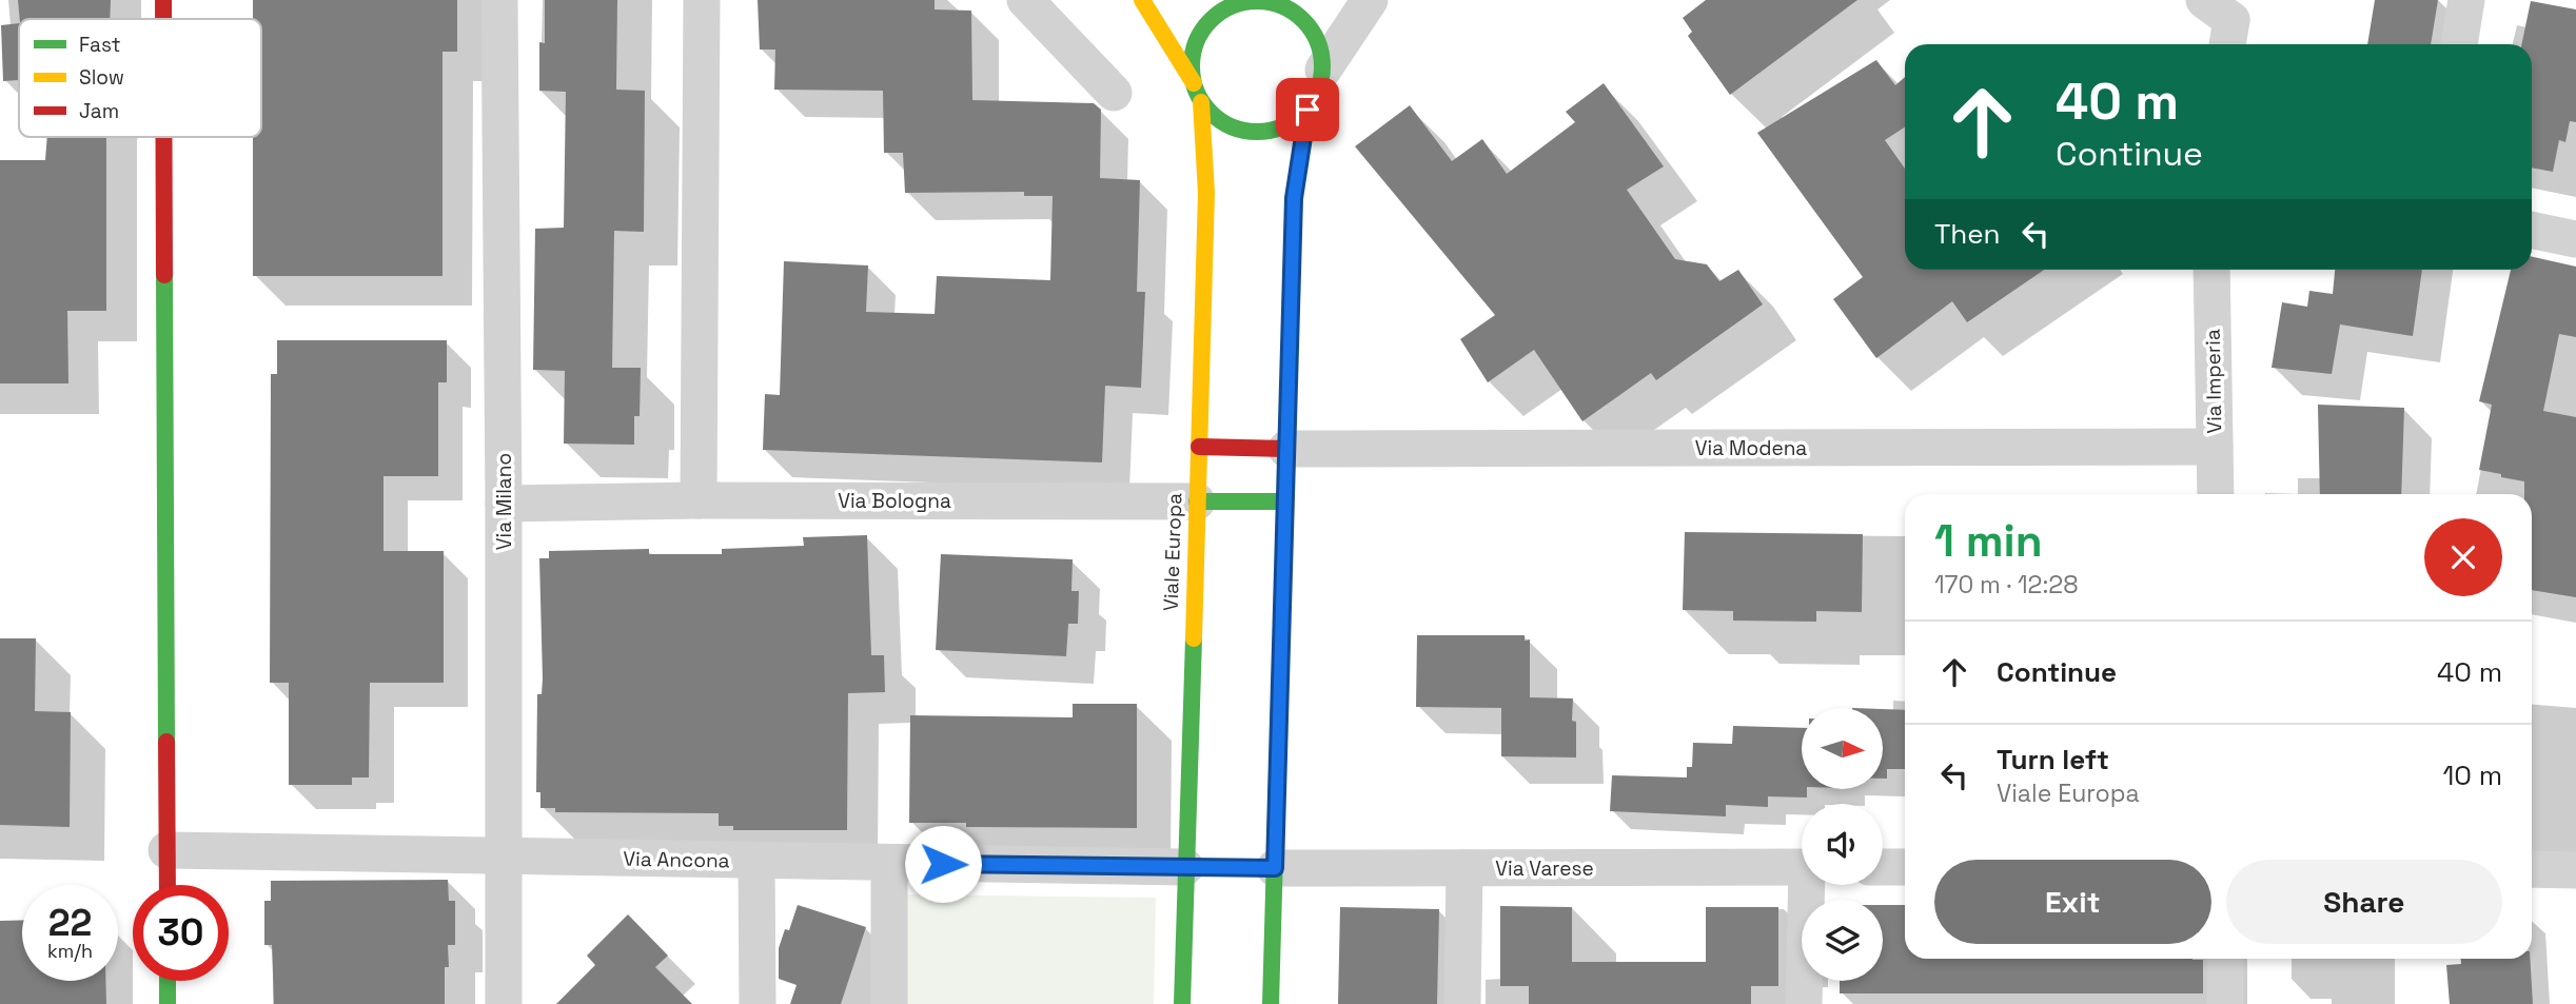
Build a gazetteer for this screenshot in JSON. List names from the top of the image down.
{
  "streets": {
    "street": [
      "Via Imperia",
      "Via Modena",
      "Via Bologna",
      "Via Milano",
      "Viale Europa",
      "Via Ancona",
      "Via Varese"
    ]
  },
  "crossings": [
    ["Via Imperia", "Via Modena"],
    ["Via Bologna", "Via Milano"],
    ["Via Bologna", "Viale Europa"],
    ["Via Milano", "Via Ancona"],
    ["Viale Europa", "Via Ancona"]
  ],
  "legend": ["Fast", "Slow", "Jam"],
  "north": "right",
  "page": {
    "turn": ["40 m", "Continue"],
    "then": "Then",
    "heading": ["1 min", "170 m · 12:28"],
    "list": [
      {
        "name": "Continue",
        "value": "40 m"
      },
      {
        "name": "Turn left",
        "note": "Viale Europa",
        "value": "10 m"
      }
    ],
    "buttons": ["Exit", "Share"],
    "speed": "22 km/h",
    "limit": "30"
  }
}
